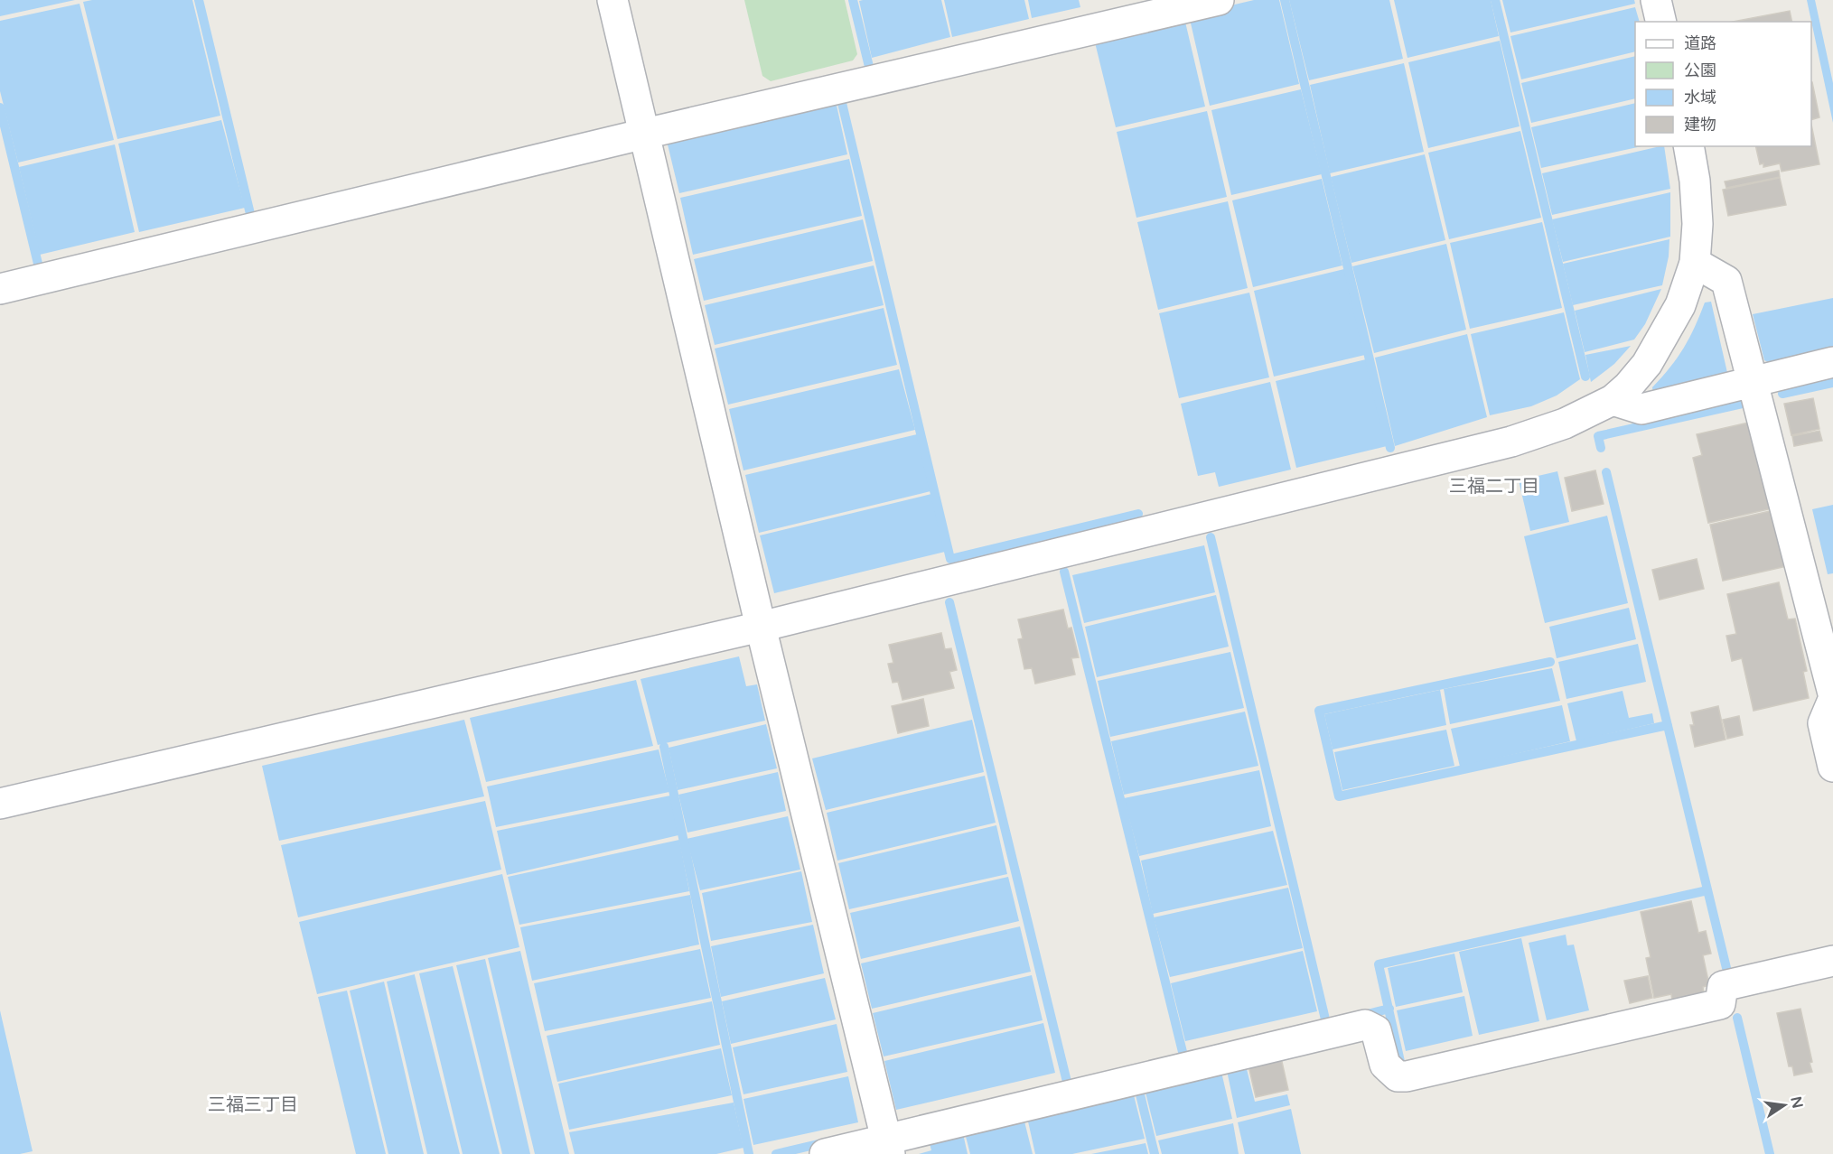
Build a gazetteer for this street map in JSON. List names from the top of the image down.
{
  "districts": ["三福二丁目", "三福三丁目"],
  "legend": [
    "道路",
    "公園",
    "水域",
    "建物"
  ],
  "north": "right"
}
